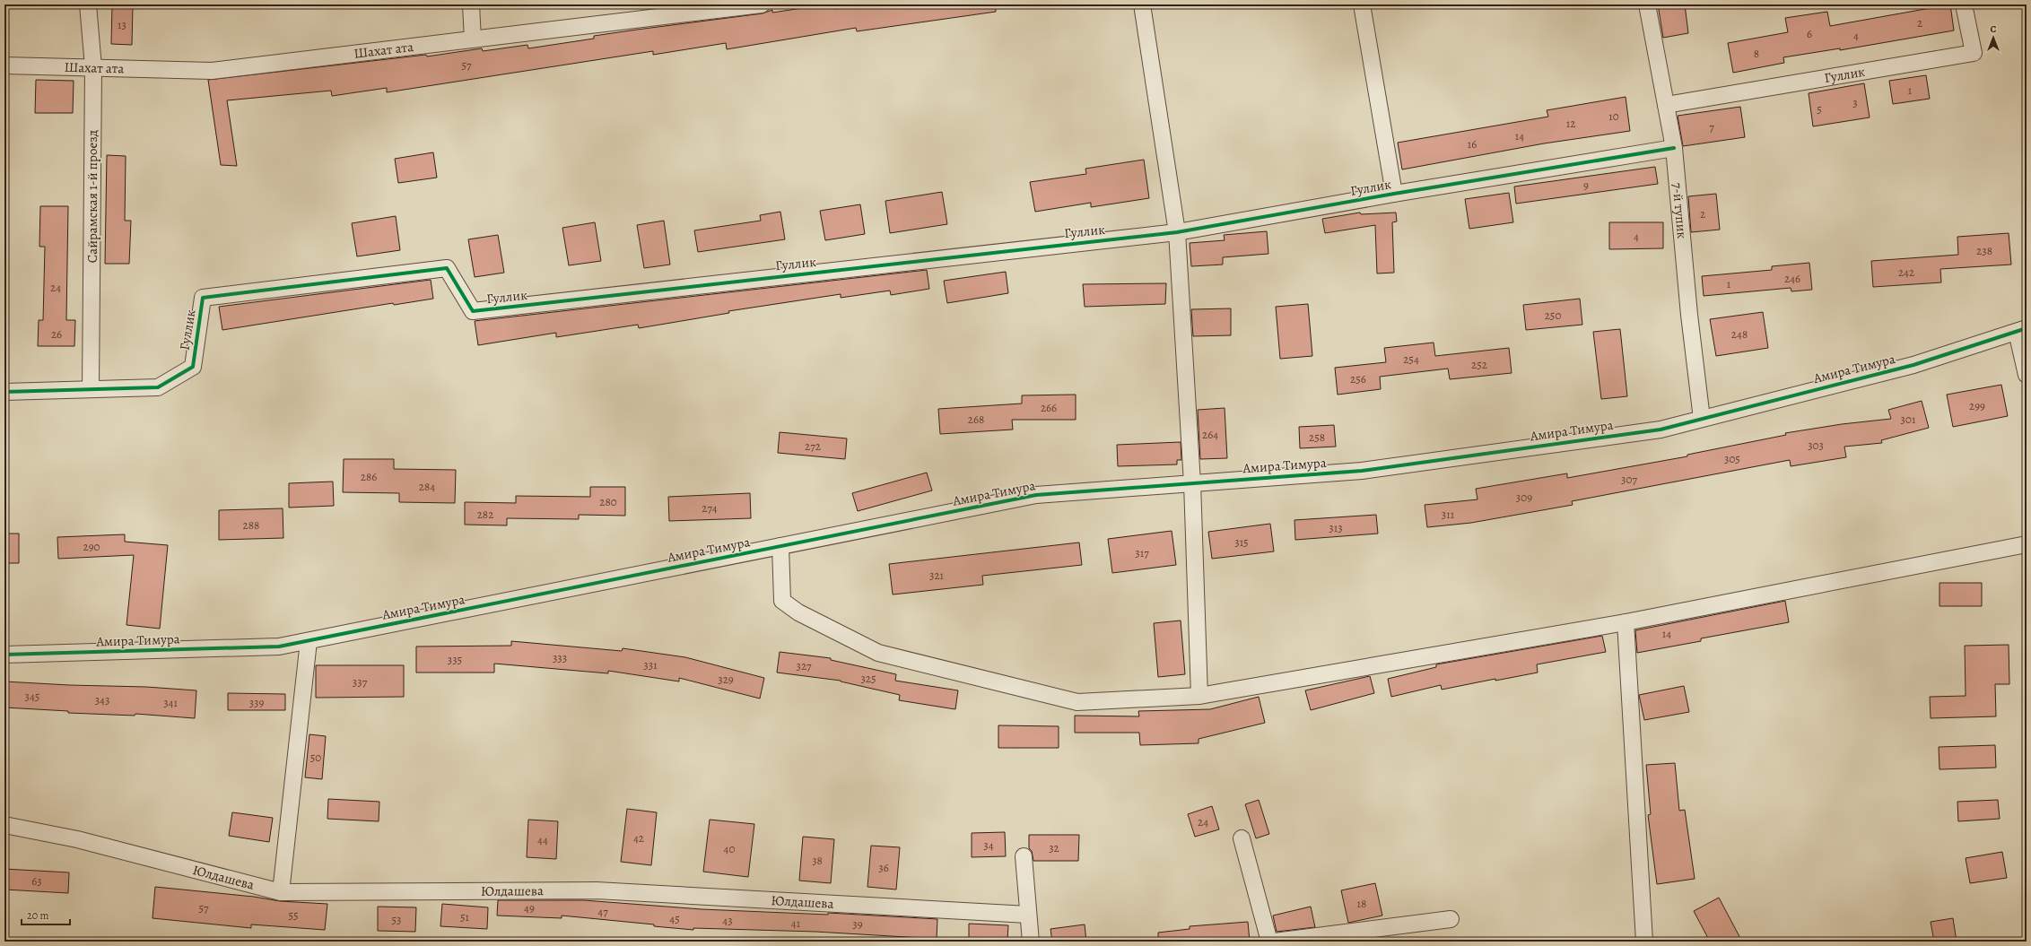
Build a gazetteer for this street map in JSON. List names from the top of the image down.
{
  "streets": {
    "street": [
      "Шахат ата",
      "Гуллик",
      "Сайрамская 1-й проезд",
      "7-й тупик",
      "Амира Тимура",
      "Юлдашева"
    ]
  },
  "crossings": [
    ["Шахат ата", "Сайрамская 1-й проезд"],
    ["Гуллик", "Сайрамская 1-й проезд"],
    ["Гуллик", "7-й тупик"],
    ["7-й тупик", "Амира Тимура"]
  ],
  "house_numbers": [
    "2",
    "13",
    "6",
    "4",
    "8",
    "57",
    "1",
    "3",
    "5",
    "10",
    "12",
    "7",
    "14",
    "16",
    "9",
    "2",
    "4",
    "238",
    "242",
    "246",
    "1",
    "24",
    "250",
    "26",
    "248",
    "254",
    "252",
    "256",
    "299",
    "266",
    "268",
    "301",
    "264",
    "258",
    "303",
    "272",
    "305",
    "286",
    "307",
    "284",
    "309",
    "280",
    "274",
    "282",
    "311",
    "288",
    "313",
    "315",
    "290",
    "317",
    "321",
    "14",
    "333",
    "335",
    "331",
    "327",
    "325",
    "329",
    "337",
    "345",
    "343",
    "341",
    "339",
    "50",
    "24",
    "42",
    "44",
    "34",
    "32",
    "40",
    "38",
    "36",
    "63",
    "18",
    "57",
    "49",
    "47",
    "55",
    "51",
    "45",
    "53",
    "43",
    "41",
    "39"
  ],
  "scale_bar": "20 m",
  "north": "top"
}
